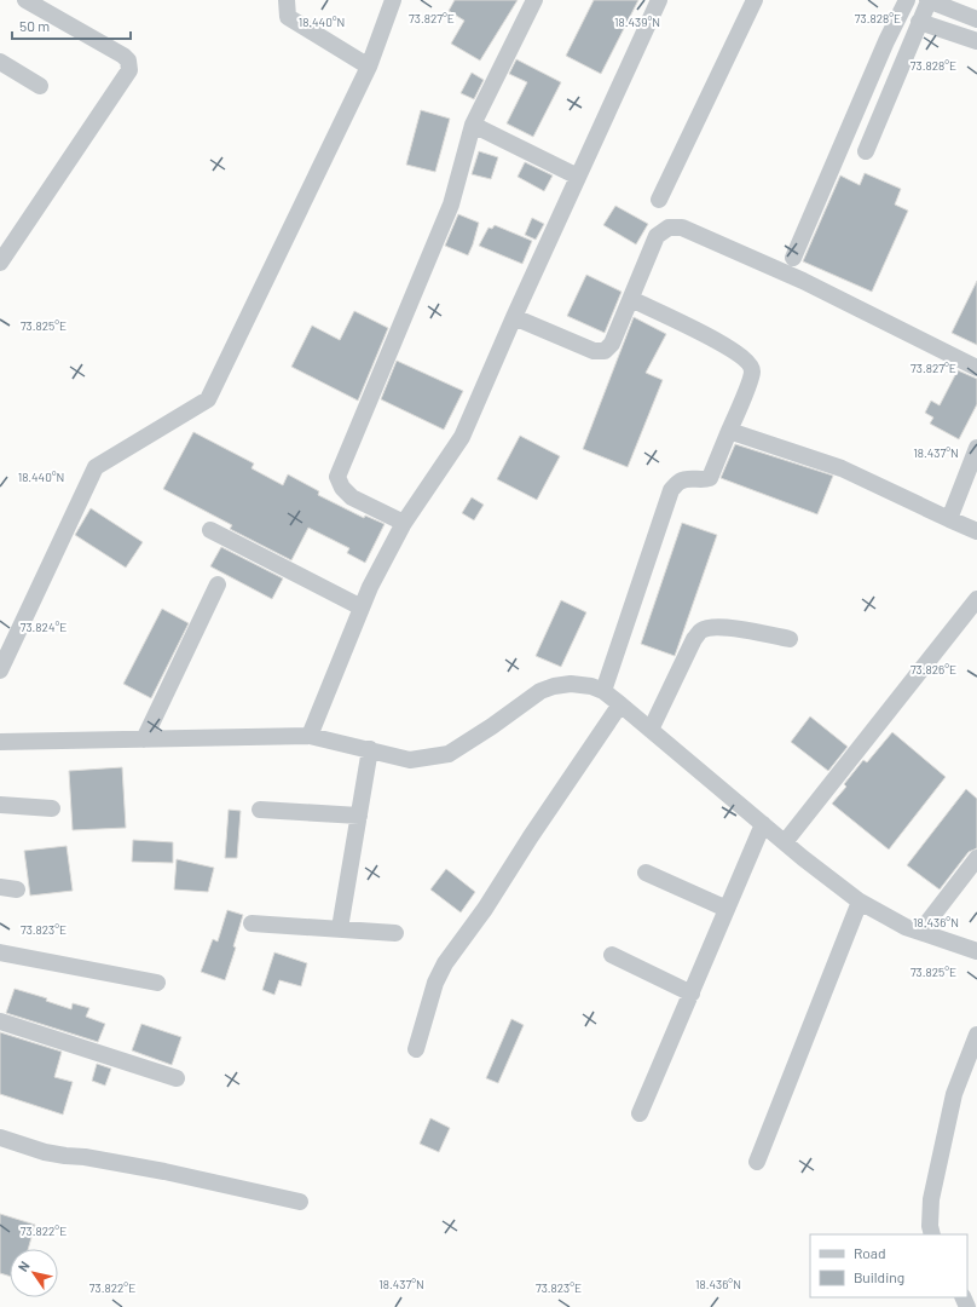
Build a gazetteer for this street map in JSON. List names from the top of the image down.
{
  "legend": ["Road", "Building"],
  "scale_bar": "50 m",
  "north": "top left",
  "coordinates": [
    "73.827°E",
    "73.828°E",
    "18.440°N",
    "18.439°N",
    "73.825°E",
    "18.437°N",
    "73.824°E",
    "73.826°E",
    "18.436°N",
    "73.823°E",
    "73.822°E"
  ]
}
